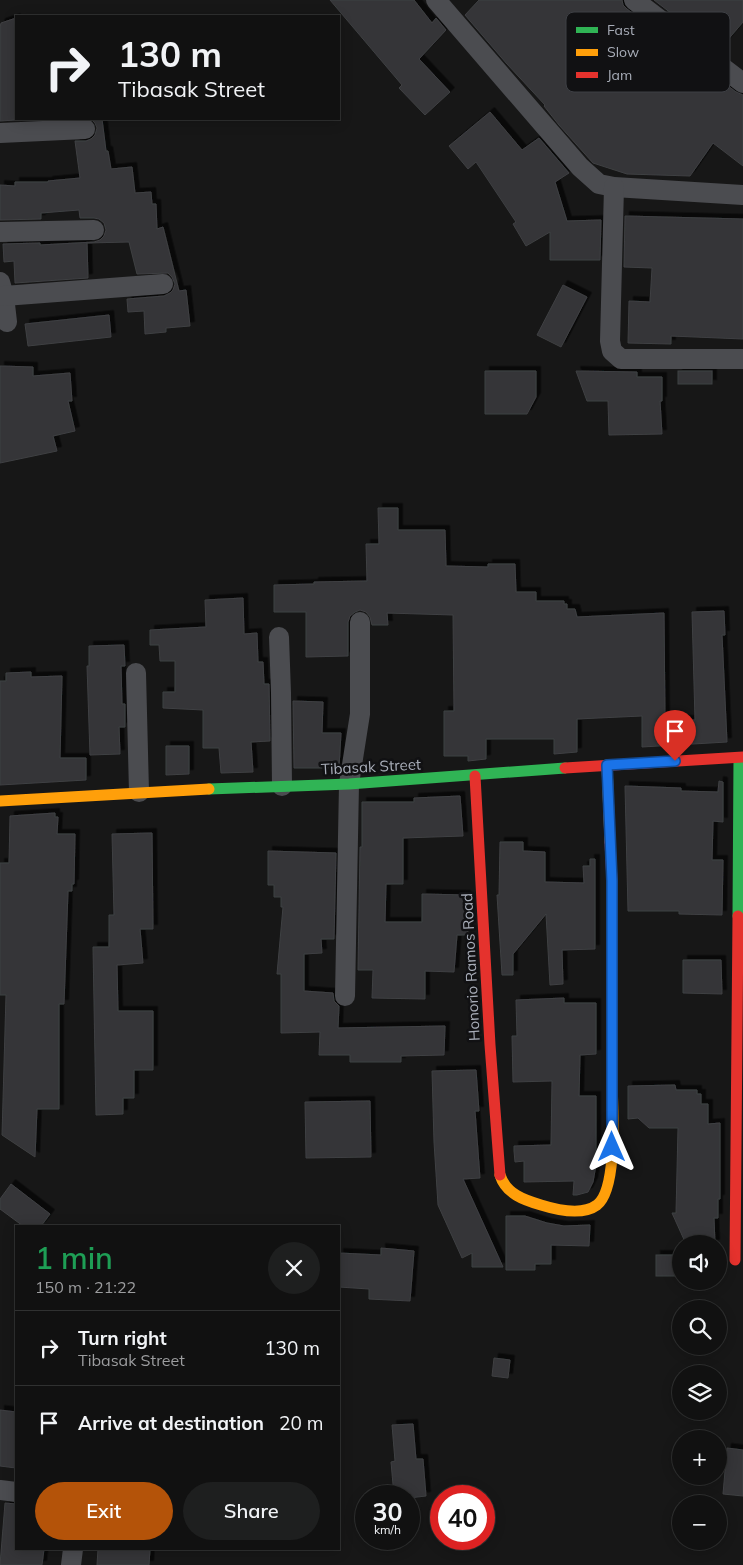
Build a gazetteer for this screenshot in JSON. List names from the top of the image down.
{
  "streets": {
    "street": ["Tibasak Street", "Honorio Ramos Road"]
  },
  "crossings": [
    ["Tibasak Street", "Honorio Ramos Road"]
  ],
  "legend": ["Fast", "Slow", "Jam"],
  "page": {
    "turn": ["130 m", "Tibasak Street"],
    "heading": ["1 min", "150 m · 21:22"],
    "map_buttons": ["+", "−"],
    "list": [
      {
        "name": "Turn right",
        "note": "Tibasak Street",
        "value": "130 m"
      },
      {
        "name": "Arrive at destination",
        "value": "20 m"
      }
    ],
    "buttons": ["Exit", "Share"],
    "speed": "30 km/h",
    "limit": "40"
  }
}
